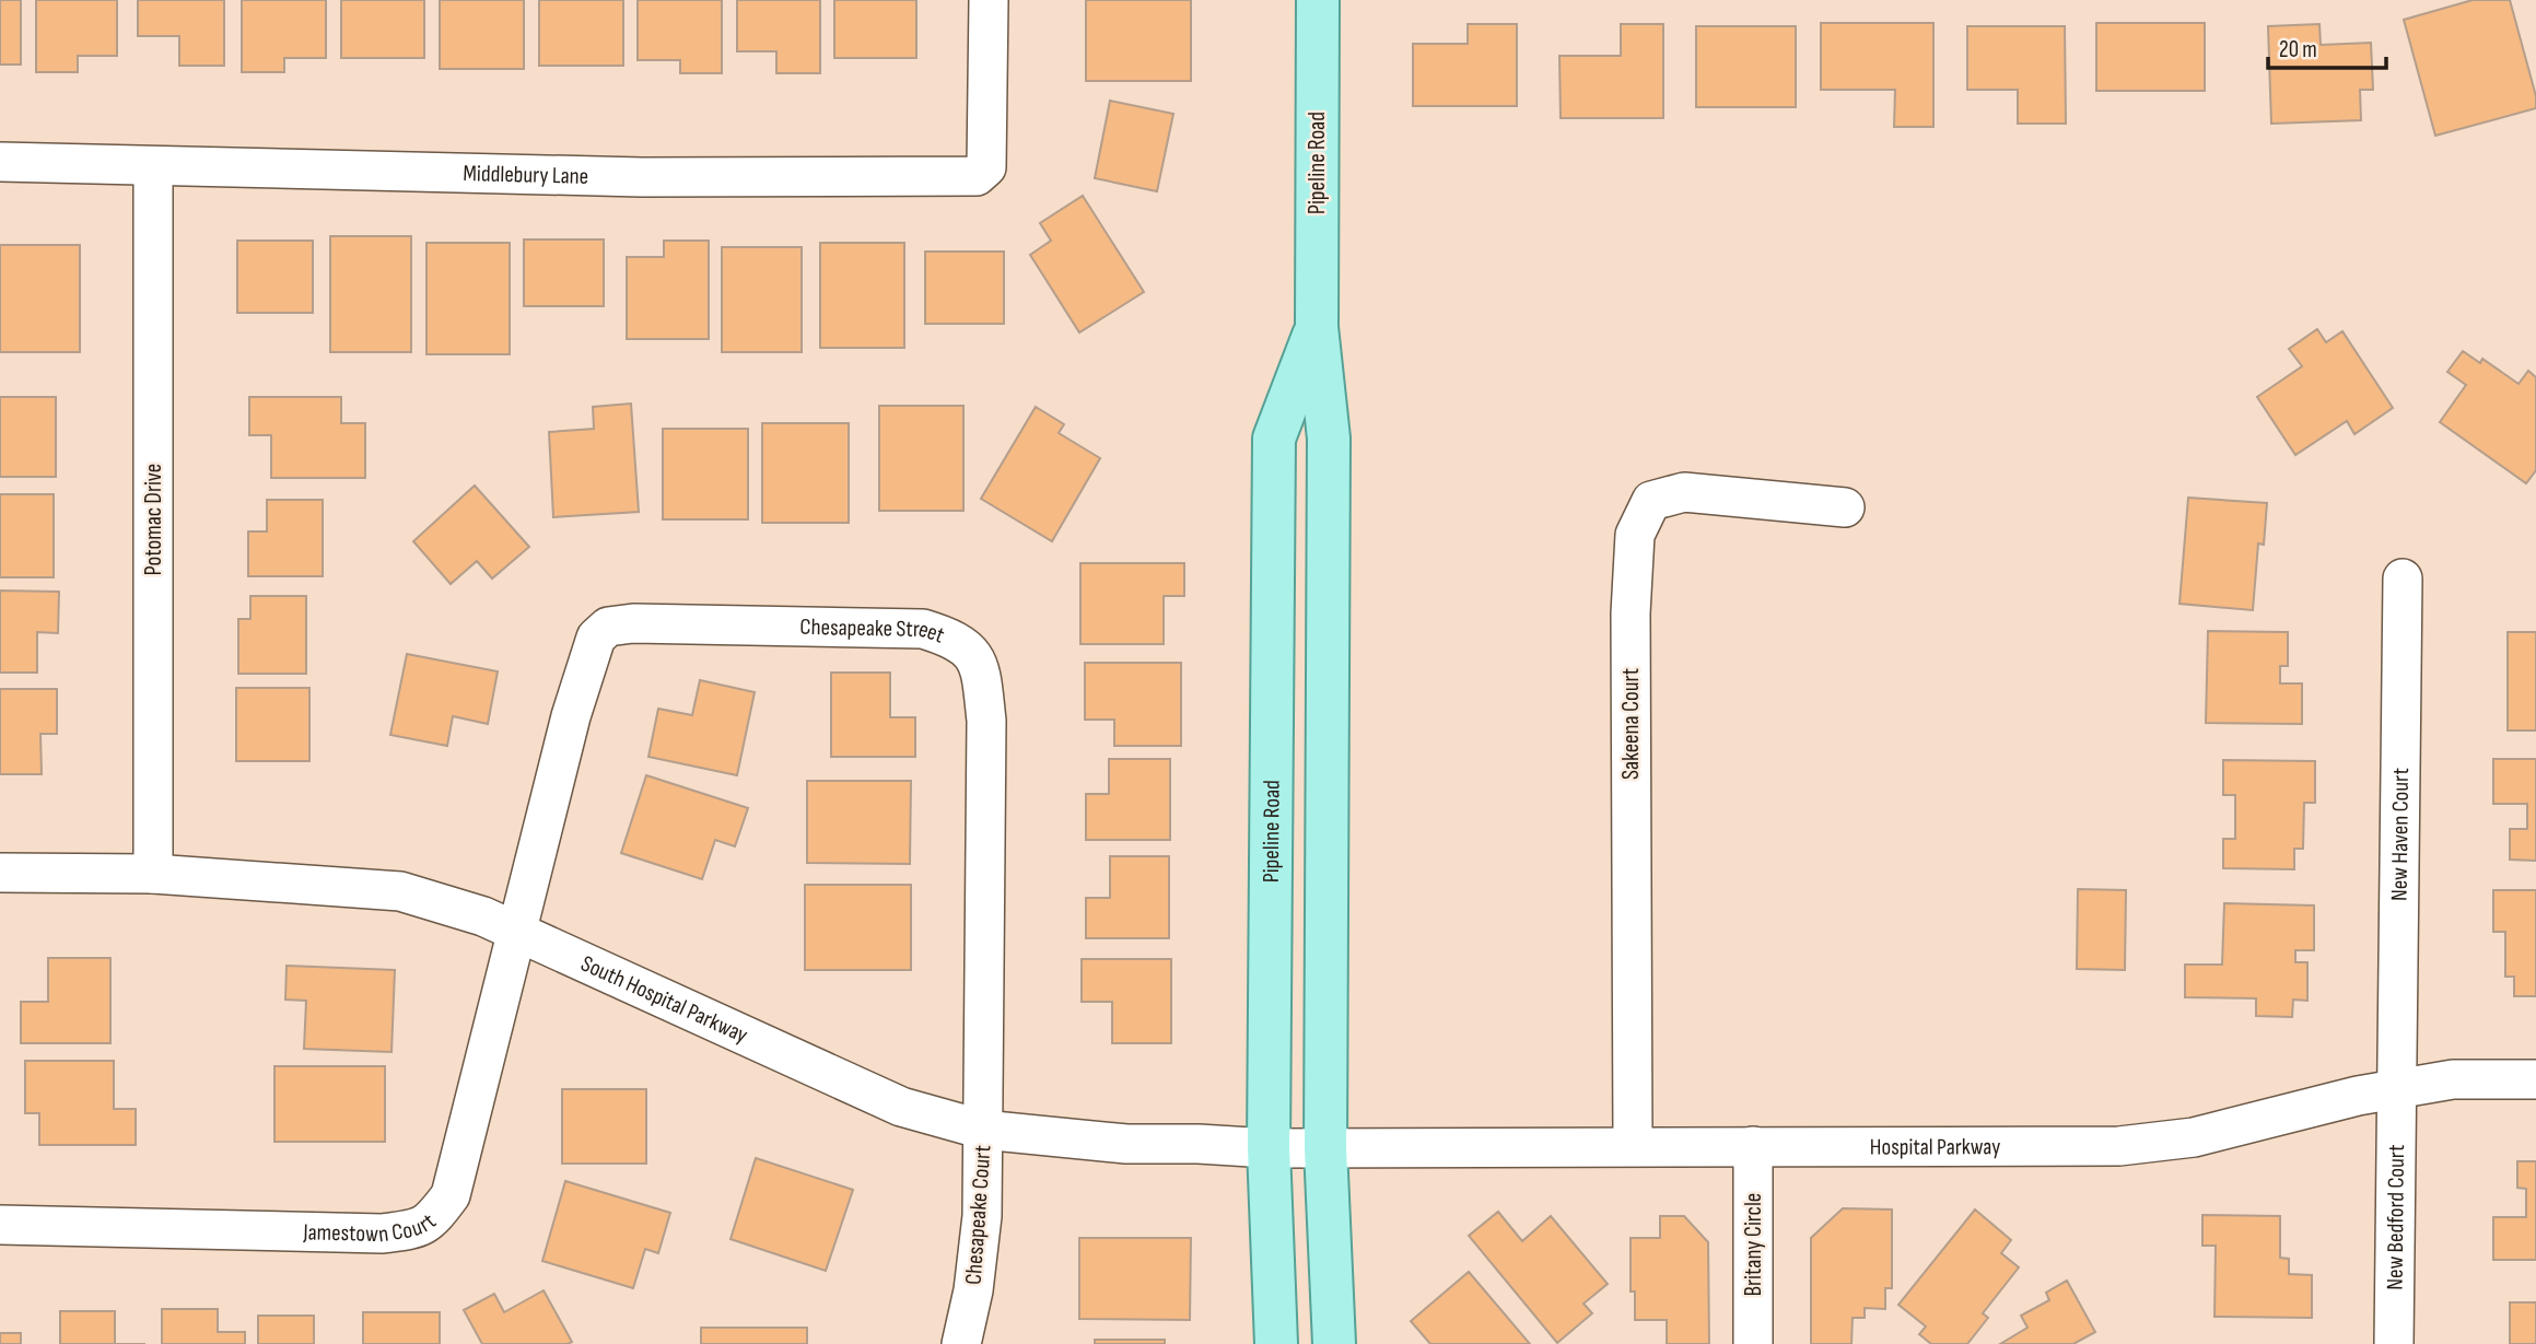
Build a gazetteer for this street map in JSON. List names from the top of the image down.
{
  "streets": {
    "main road": ["Pipeline Road"],
    "street": [
      "Middlebury Lane",
      "Potomac Drive",
      "Chesapeake Street",
      "Sakeena Court",
      "New Haven Court",
      "South Hospital Parkway",
      "Hospital Parkway",
      "Chesapeake Court",
      "New Bedford Court",
      "Jamestown Court",
      "Britany Circle"
    ]
  },
  "crossings": [
    ["Pipeline Road", "South Hospital Parkway"],
    ["Pipeline Road", "Hospital Parkway"],
    ["Middlebury Lane", "Potomac Drive"],
    ["Potomac Drive", "South Hospital Parkway"],
    ["Chesapeake Street", "South Hospital Parkway"],
    ["Chesapeake Street", "Chesapeake Court"],
    ["Chesapeake Street", "Jamestown Court"],
    ["Sakeena Court", "Hospital Parkway"],
    ["New Haven Court", "Hospital Parkway"],
    ["New Haven Court", "New Bedford Court"],
    ["South Hospital Parkway", "Hospital Parkway"],
    ["South Hospital Parkway", "Chesapeake Court"],
    ["South Hospital Parkway", "Jamestown Court"],
    ["Hospital Parkway", "New Bedford Court"],
    ["Hospital Parkway", "Britany Circle"]
  ],
  "scale_bar": "20 m"
}
